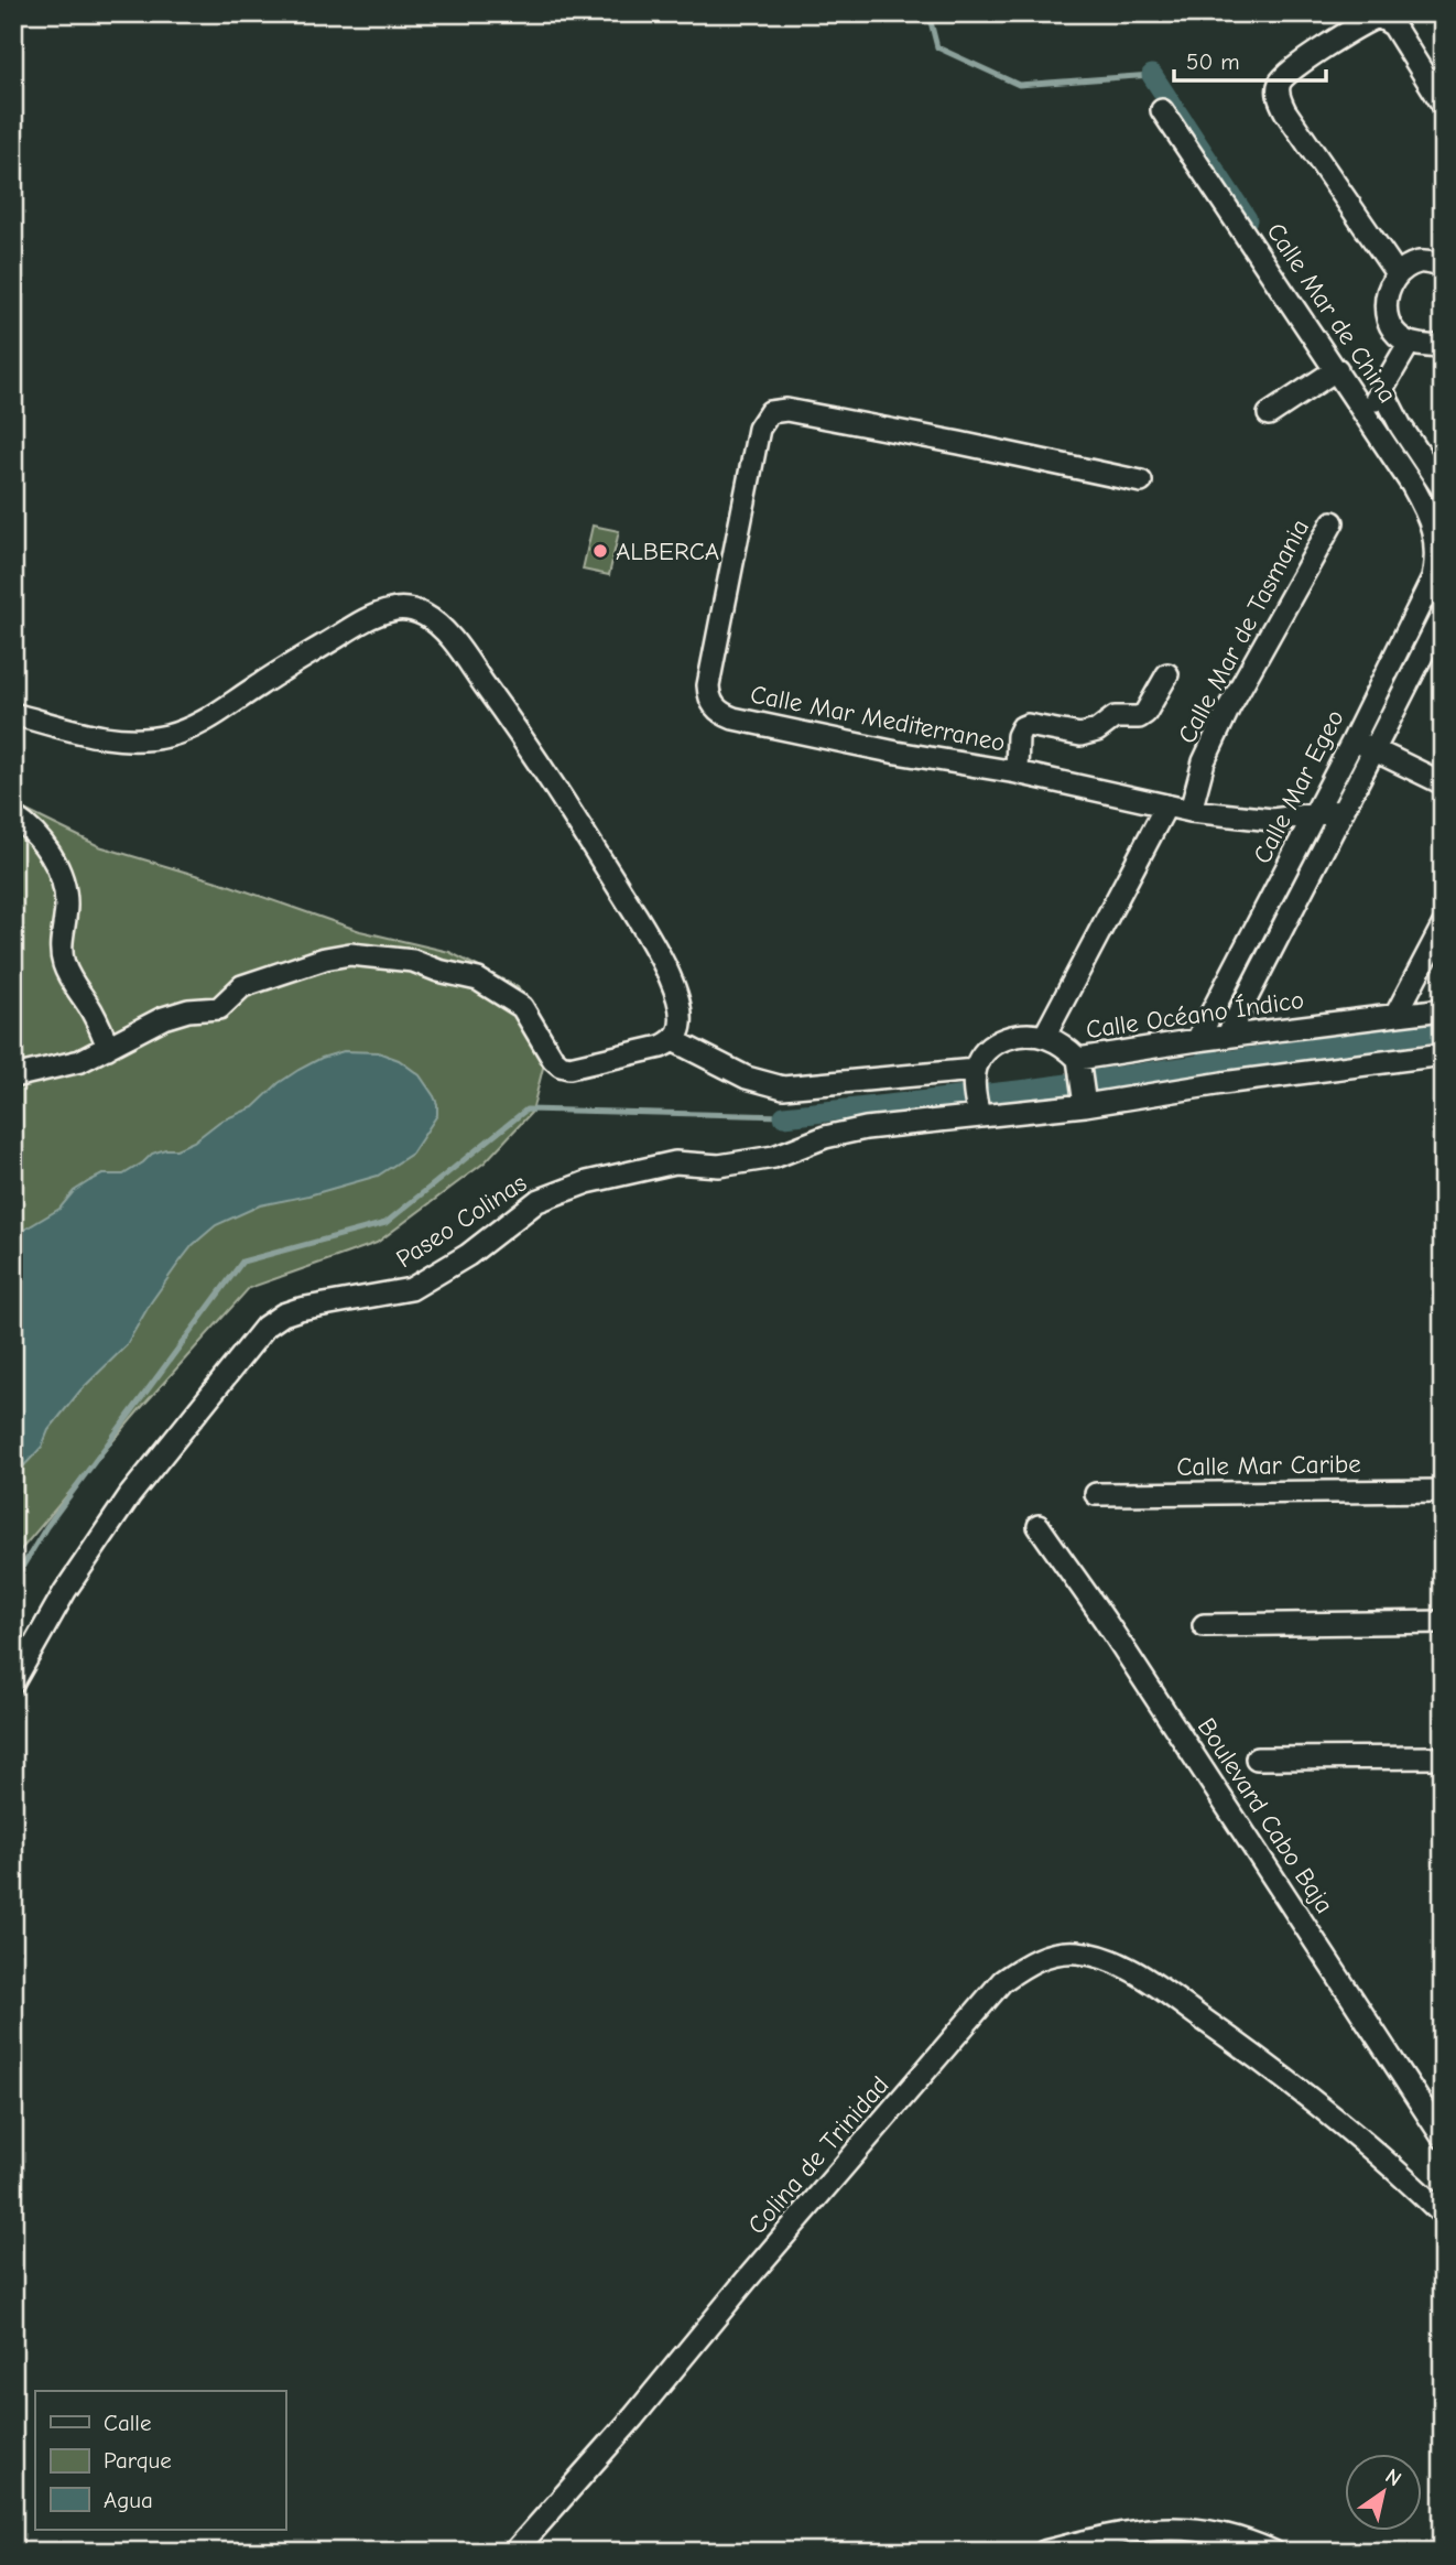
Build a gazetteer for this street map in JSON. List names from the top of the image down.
{
  "streets": {
    "street": [
      "Calle Mar de China",
      "Calle Mar de Tasmania",
      "Calle Mar Mediterraneo",
      "Calle Mar Egeo",
      "Calle Océano Índico",
      "Paseo Colinas",
      "Calle Mar Caribe",
      "Boulevard Cabo Baja",
      "Colina de Trinidad"
    ]
  },
  "crossings": [
    ["Calle Mar de China", "Calle Mar Egeo"],
    ["Calle Mar de Tasmania", "Calle Mar Mediterraneo"],
    ["Calle Mar Mediterraneo", "Calle Mar Egeo"],
    ["Calle Mar Egeo", "Calle Océano Índico"],
    ["Calle Océano Índico", "Paseo Colinas"]
  ],
  "places": ["ALBERCA"],
  "legend": ["Calle", "Parque", "Agua"],
  "scale_bar": "50 m",
  "north": "top right"
}
